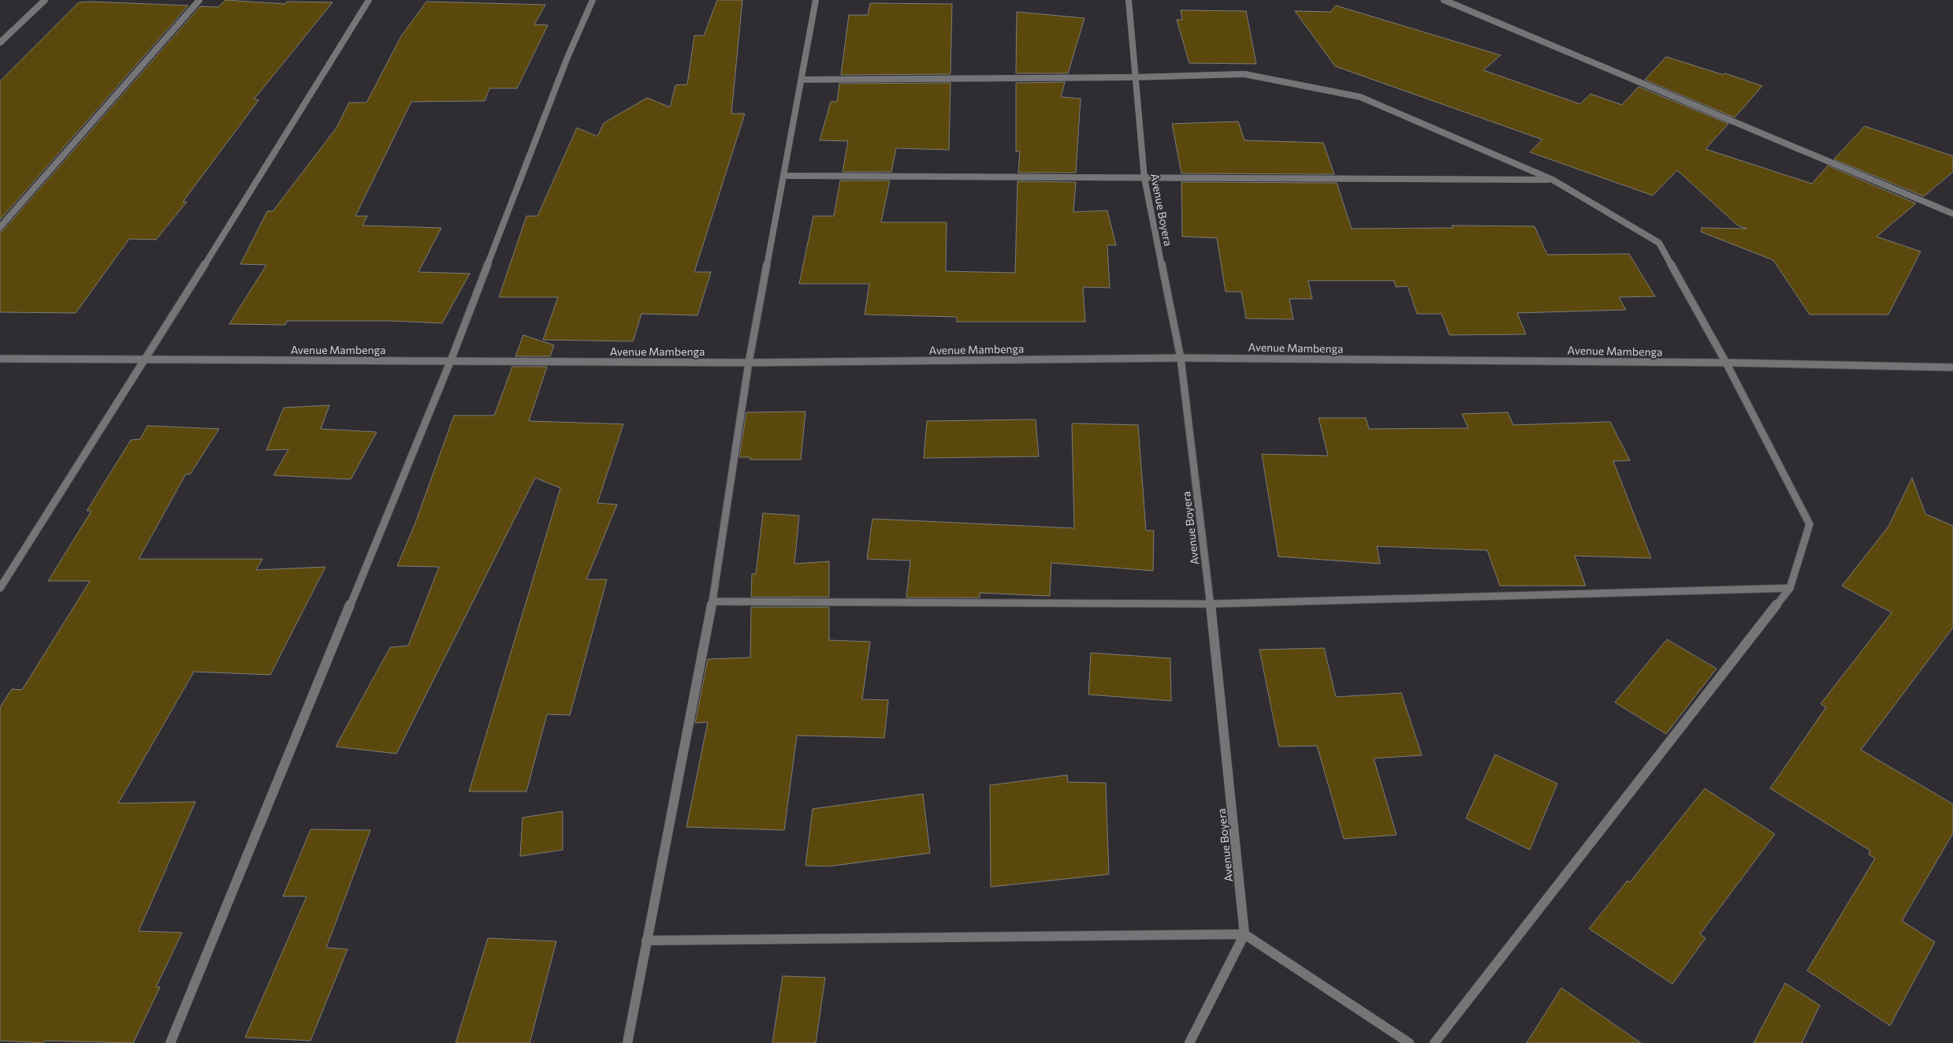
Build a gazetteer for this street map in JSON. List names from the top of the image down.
{
  "streets": {
    "street": ["Avenue Boyera", "Avenue Mambenga"]
  },
  "crossings": [
    ["Avenue Boyera", "Avenue Mambenga"]
  ]
}
